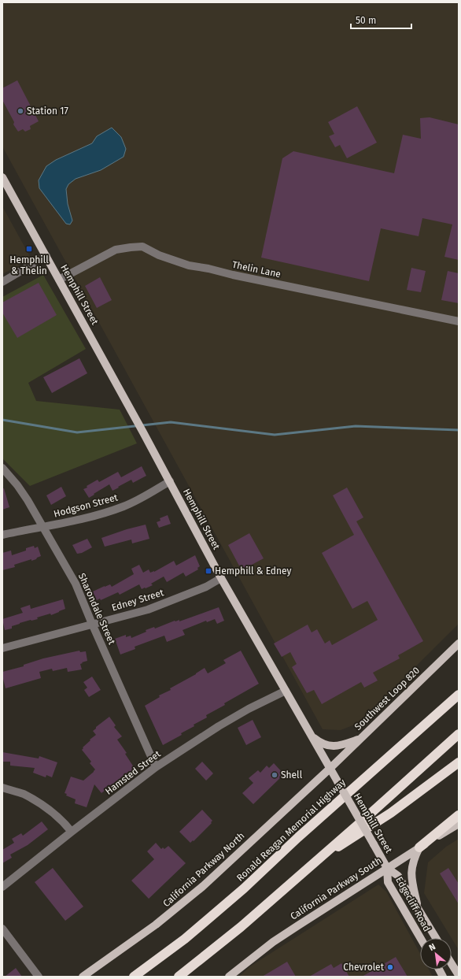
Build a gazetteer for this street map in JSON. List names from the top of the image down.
{
  "streets": {
    "highway": ["Ronald Reagan Memorial Highway"],
    "main road": [
      "Hemphill Street",
      "Southwest Loop 820",
      "California Parkway North",
      "California Parkway South",
      "Edgecliff Road"
    ],
    "street": [
      "Thelin Lane",
      "Hodgson Street",
      "Edney Street",
      "Sharondale Street",
      "Hamsted Street"
    ]
  },
  "crossings": [
    ["Thelin Lane", "Hemphill Street"],
    ["Hemphill Street", "Hodgson Street"],
    ["Hemphill Street", "Edney Street"],
    ["Hemphill Street", "Southwest Loop 820"],
    ["Hemphill Street", "Hamsted Street"],
    ["Hemphill Street", "California Parkway North"],
    ["Hemphill Street", "California Parkway South"],
    ["Hemphill Street", "Edgecliff Road"],
    ["Hodgson Street", "Sharondale Street"],
    ["Edney Street", "Sharondale Street"],
    ["Sharondale Street", "Hamsted Street"],
    ["Southwest Loop 820", "California Parkway North"],
    ["California Parkway South", "Edgecliff Road"]
  ],
  "places": {
    "other": ["Station 17", "Shell", "Chevrolet"],
    "transit": ["Hemphill & Thelin", "Hemphill & Edney"]
  },
  "scale_bar": "50 m",
  "north": "top left"
}
